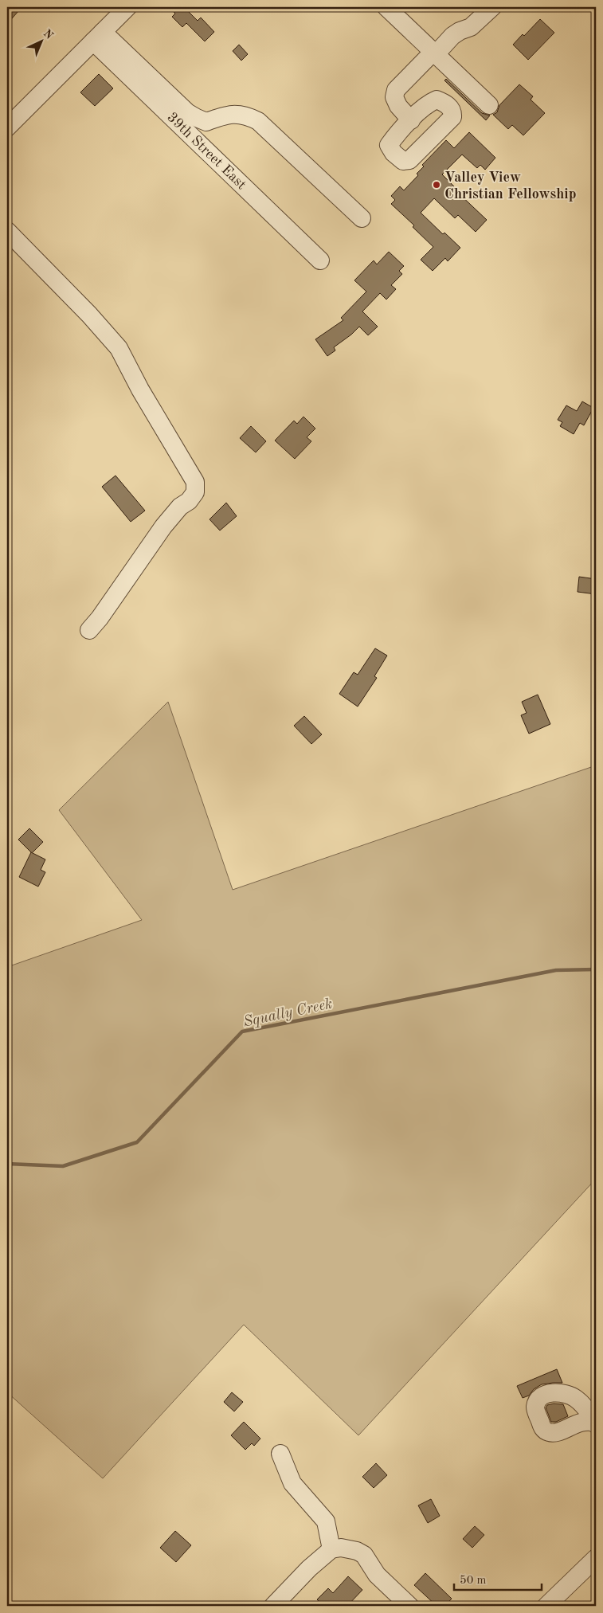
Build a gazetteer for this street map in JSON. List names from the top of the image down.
{
  "streets": {
    "street": ["39th Street East"]
  },
  "water": ["Squally Creek"],
  "places": ["Valley View Christian Fellowship"],
  "scale_bar": "50 m",
  "north": "top right"
}
